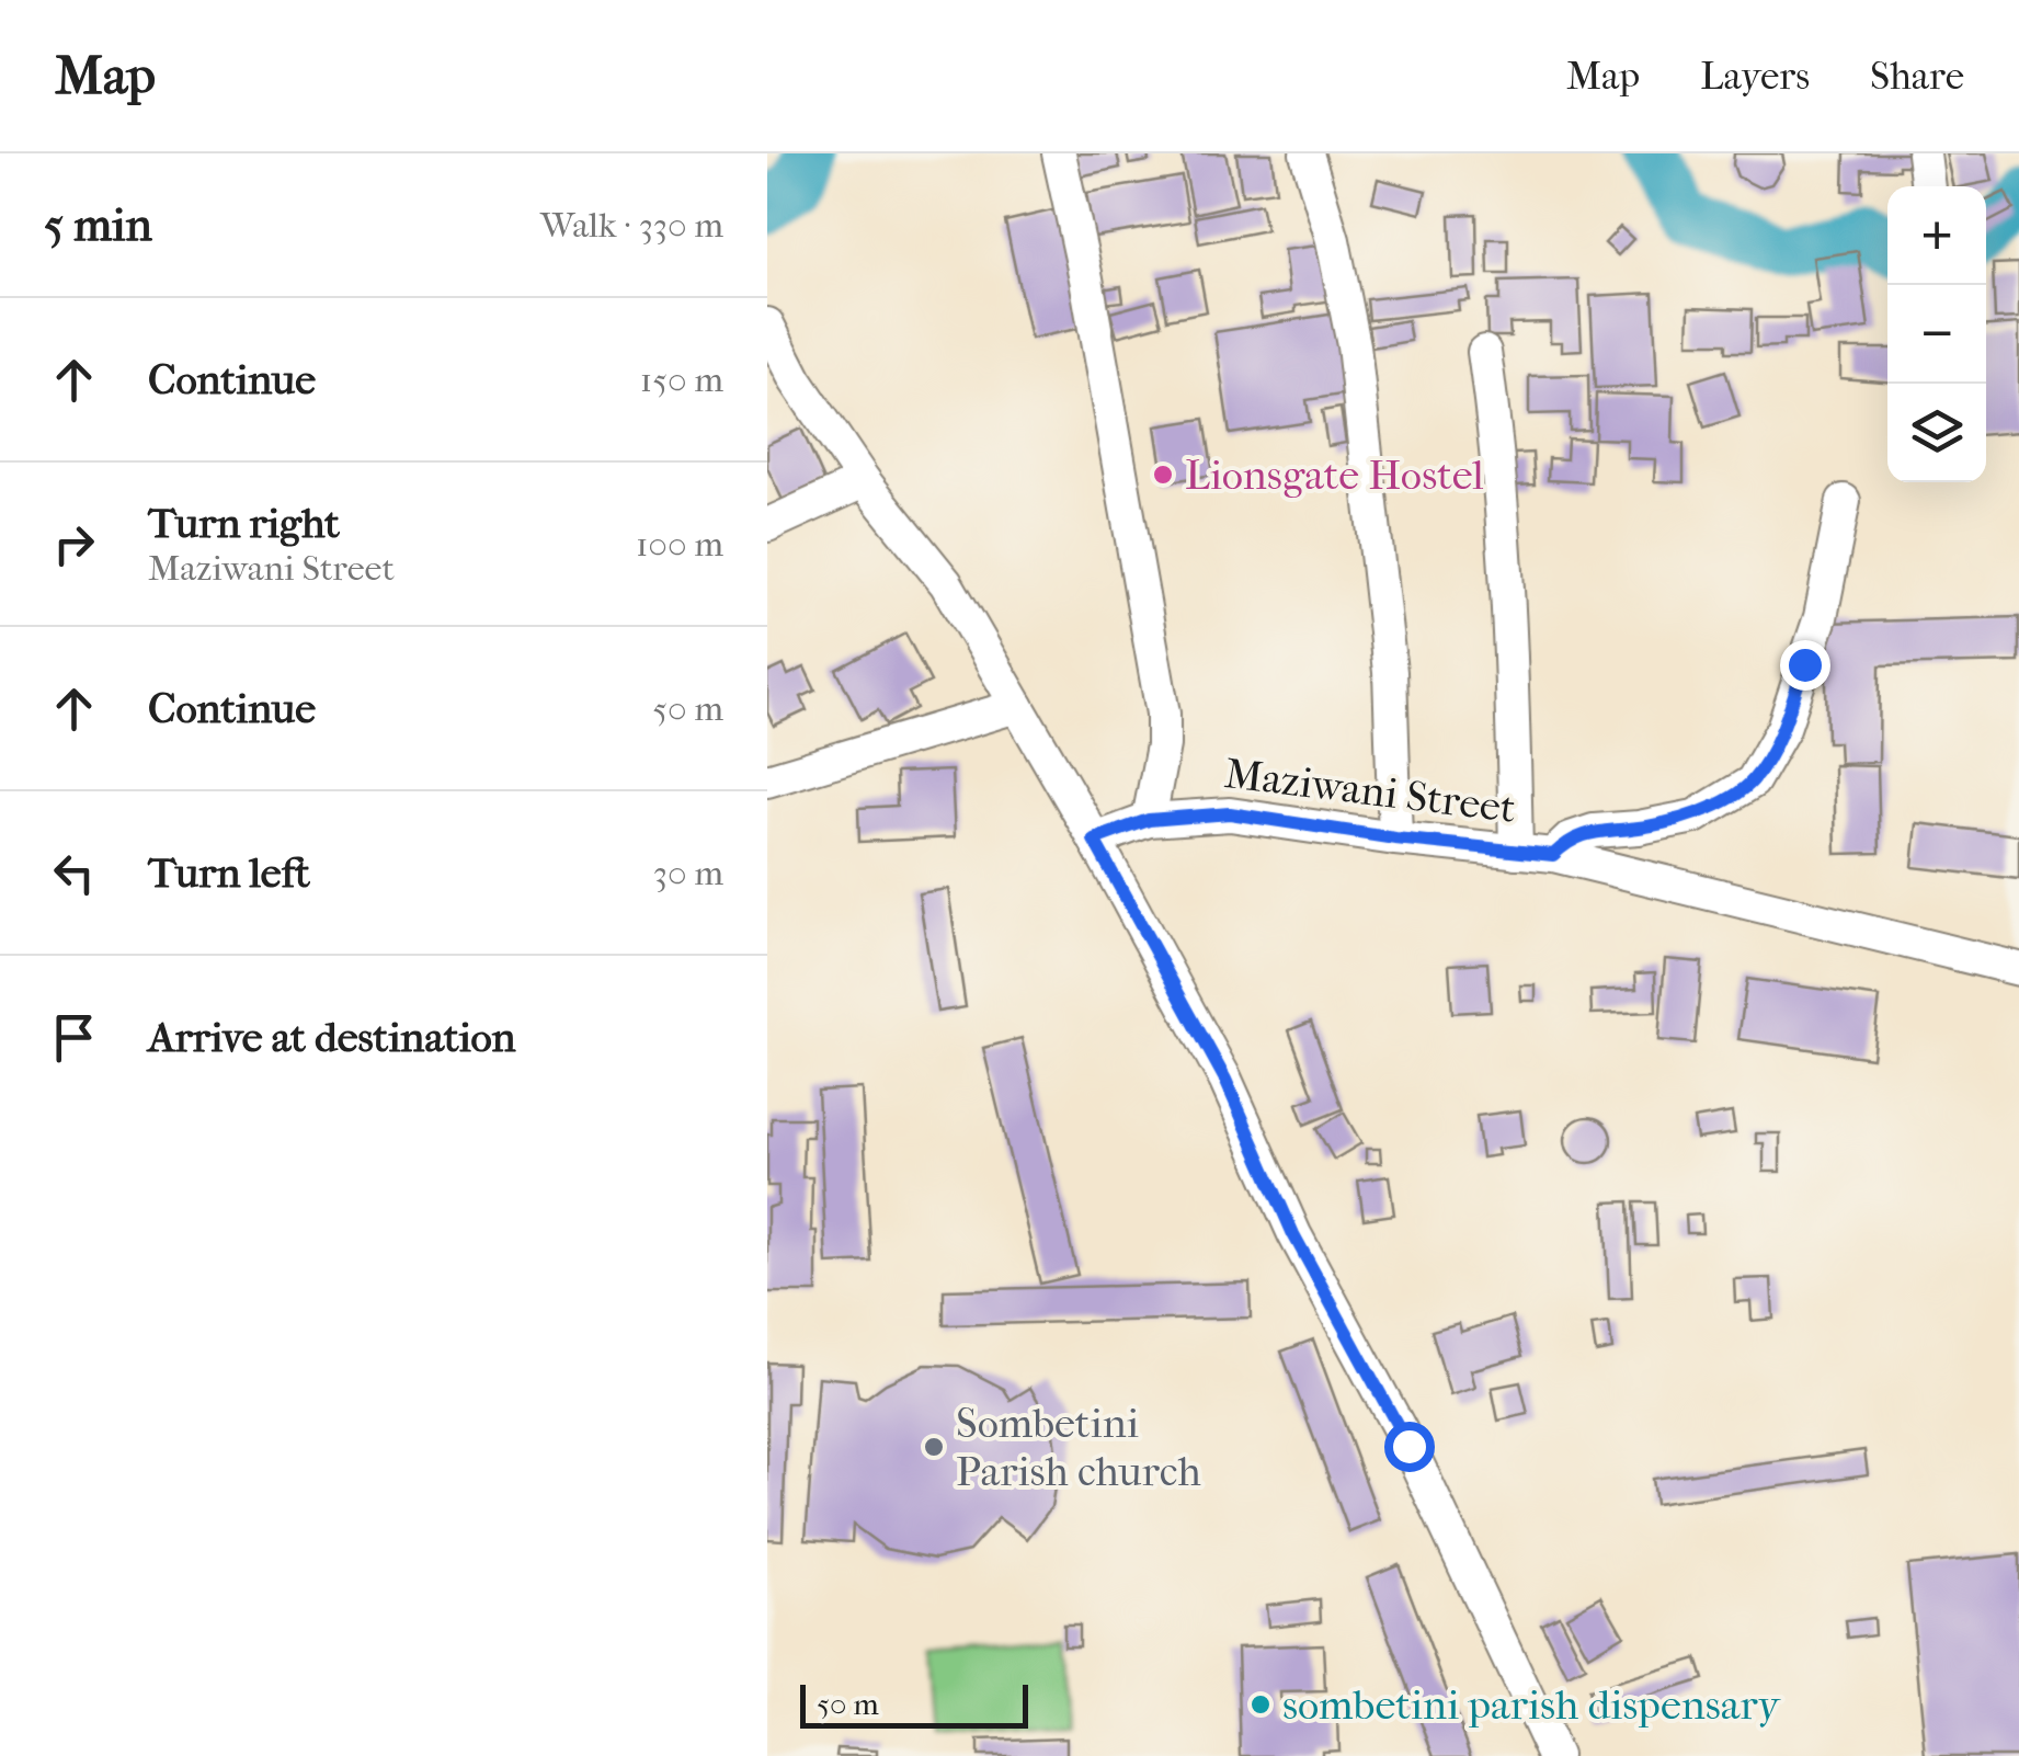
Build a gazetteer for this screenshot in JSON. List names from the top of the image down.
{
  "streets": {
    "street": ["Maziwani Street"]
  },
  "places": ["Lionsgate Hostel", "Sombetini Parish church", "sombetini parish dispensary"],
  "scale_bar": "50 m",
  "page": {
    "header": "Map",
    "nav": ["Map", "Layers", "Share"],
    "heading": ["5 min", "Walk · 330 m"],
    "map_buttons": ["+", "−"],
    "list": [
      ["Continue", "150 m"],
      ["Turn right", "Maziwani Street", "100 m"],
      ["Continue", "50 m"],
      ["Turn left", "30 m"],
      "Arrive at destination"
    ],
    "scale": "50 m"
  }
}
